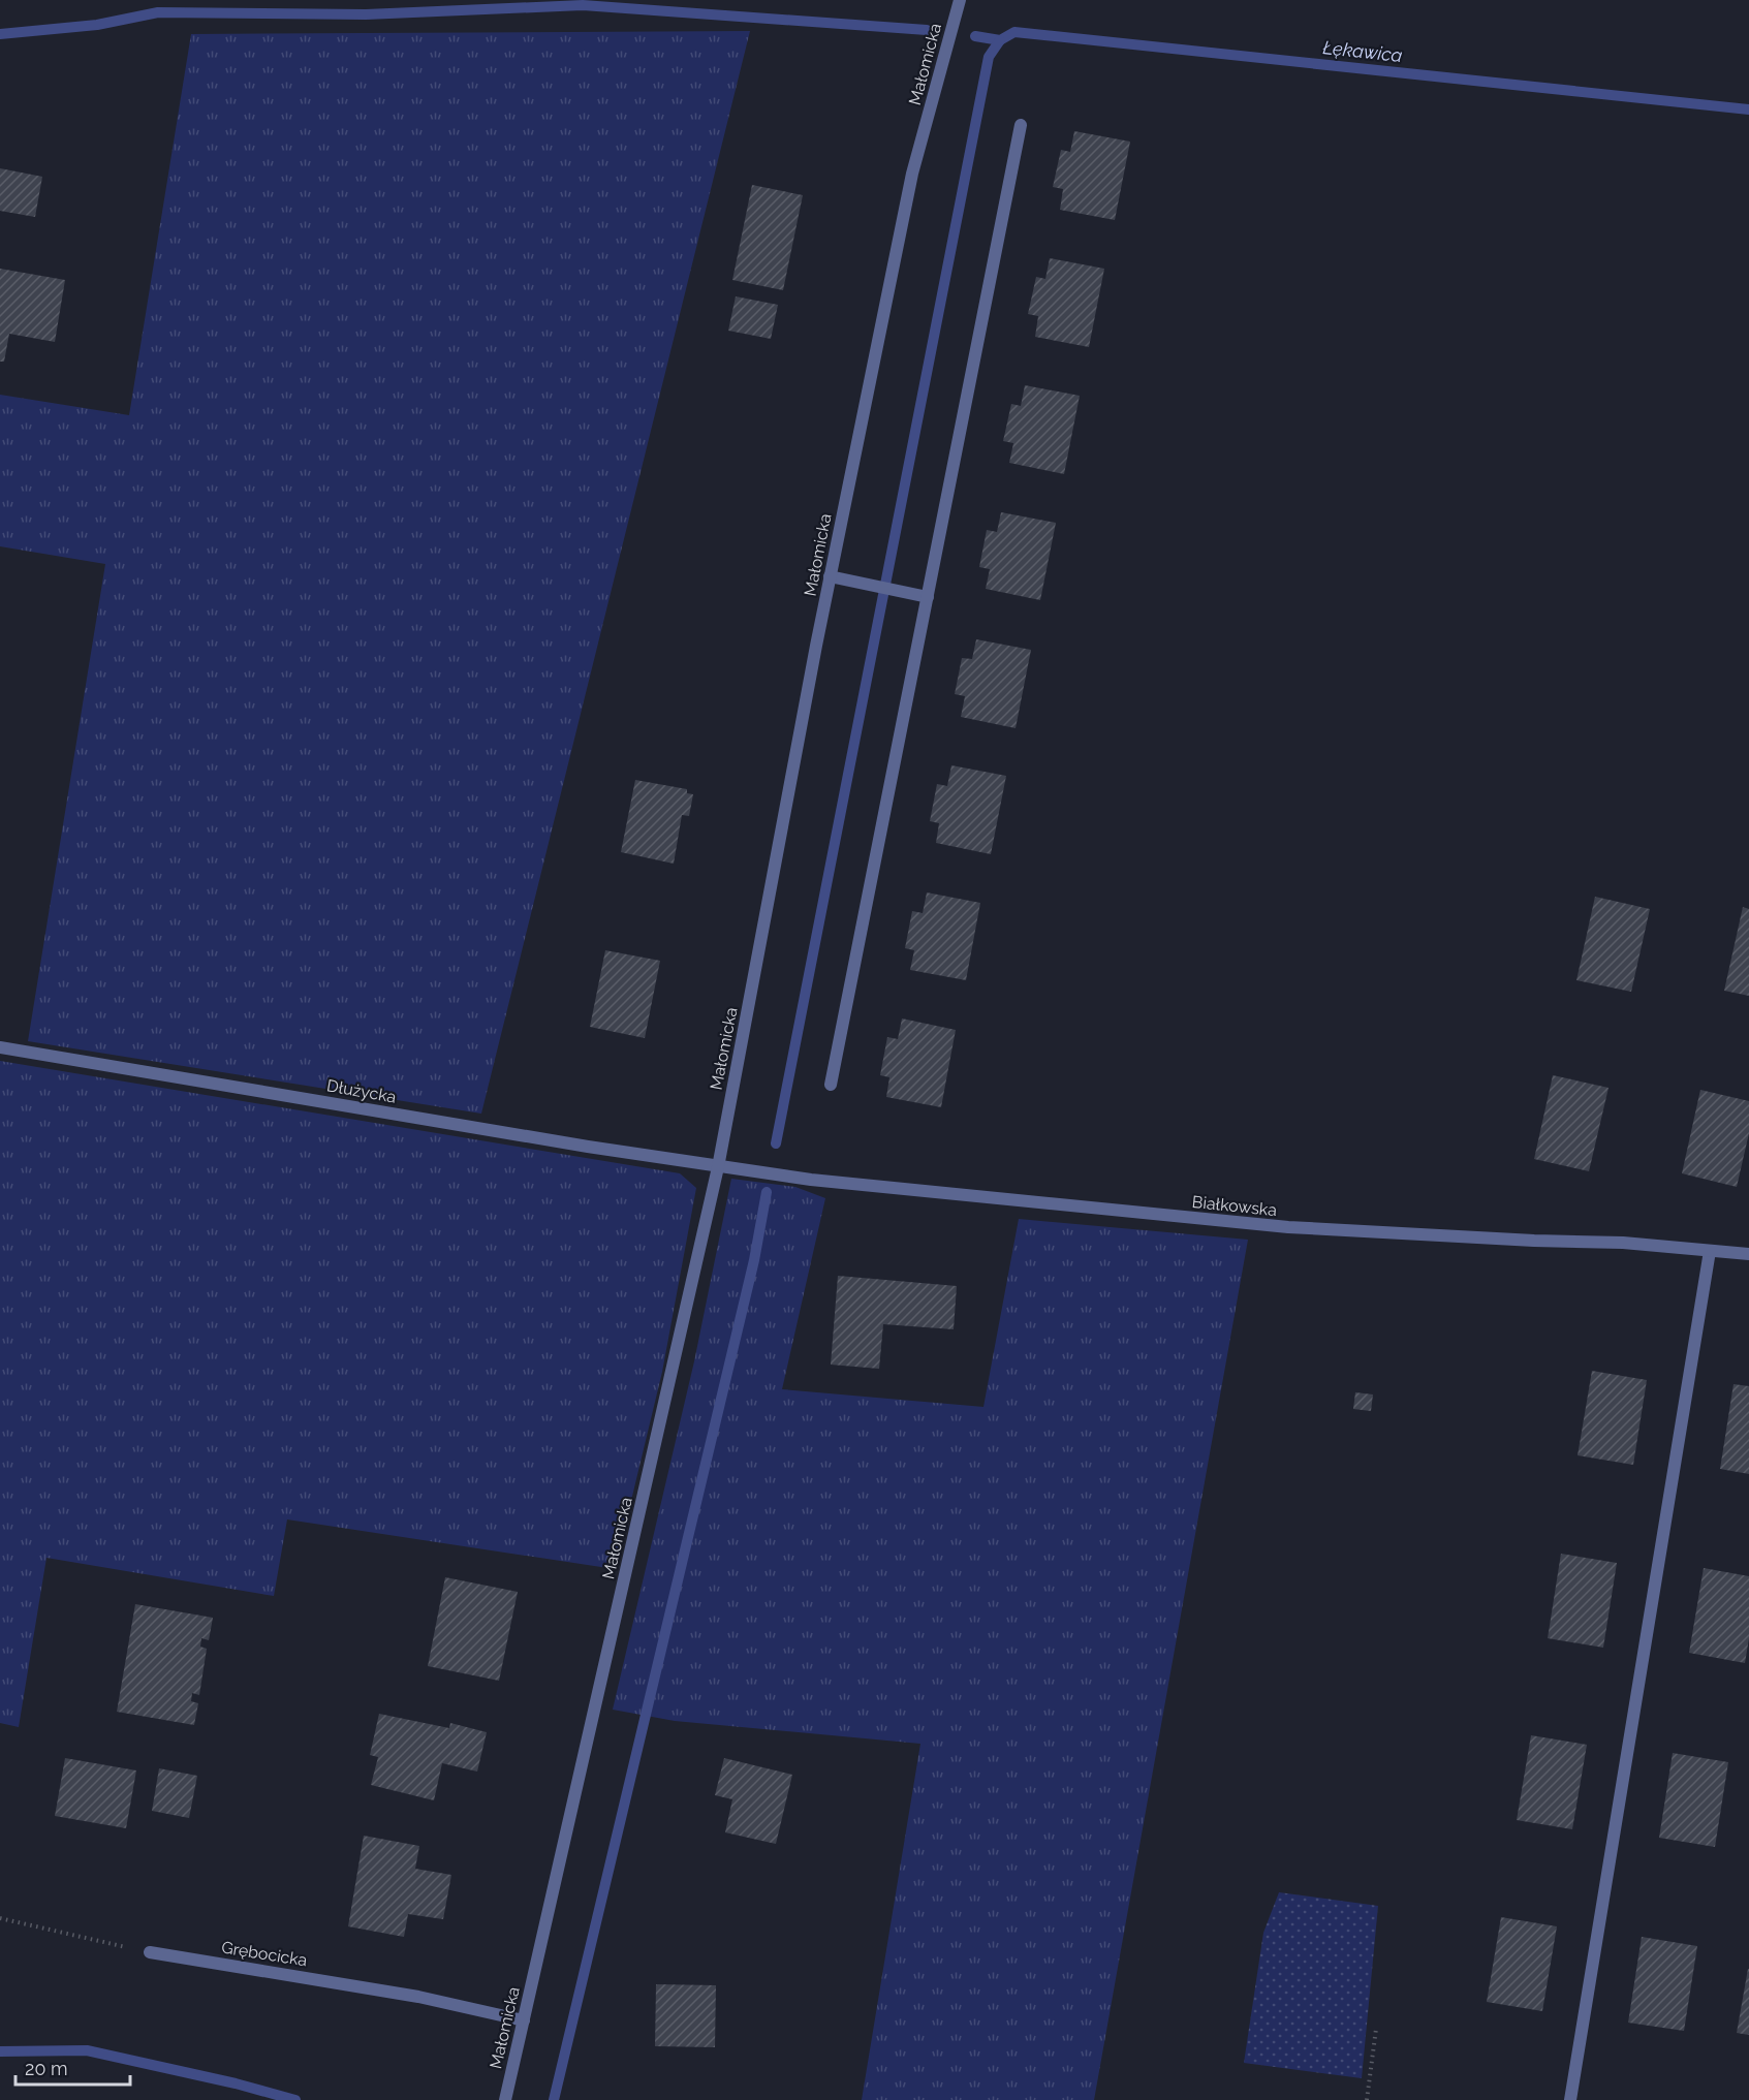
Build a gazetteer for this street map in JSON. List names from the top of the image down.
{
  "streets": {
    "street": [
      "Małomicka",
      "Dłużycka",
      "Białkowska",
      "Grębocicka"
    ]
  },
  "crossings": [
    ["Małomicka", "Dłużycka"],
    ["Małomicka", "Białkowska"],
    ["Małomicka", "Grębocicka"],
    ["Dłużycka", "Białkowska"]
  ],
  "water": ["Łękawica"],
  "scale_bar": "20 m"
}
